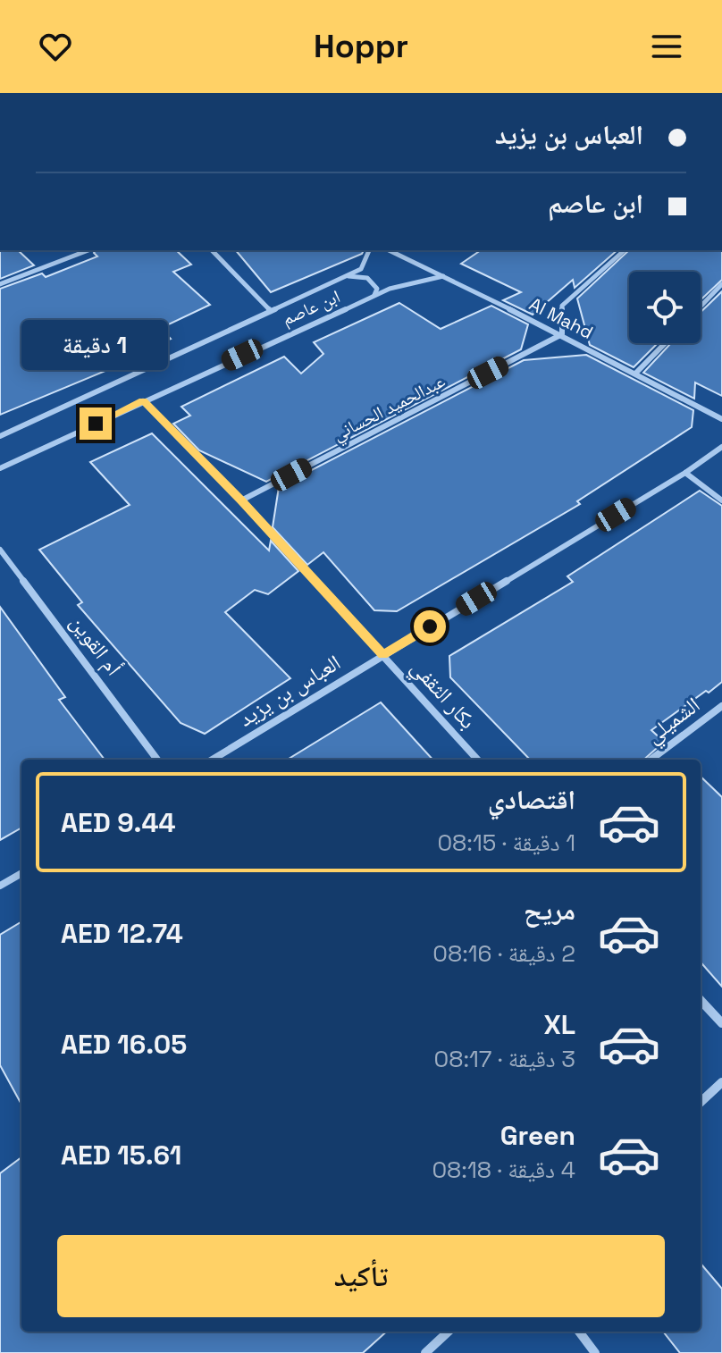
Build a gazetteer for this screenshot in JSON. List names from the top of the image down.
{
  "streets": {
    "street": [
      "ابن عاصم",
      "Al Mahd",
      "عبدالحميد الحساني",
      "أم القوين",
      "العباس بن يزيد",
      "بكار الثقفي",
      "الشميلي"
    ]
  },
  "crossings": [
    ["ابن عاصم", "Al Mahd"],
    ["ابن عاصم", "بكار الثقفي"],
    ["Al Mahd", "عبدالحميد الحساني"],
    ["عبدالحميد الحساني", "بكار الثقفي"],
    ["العباس بن يزيد", "بكار الثقفي"]
  ],
  "page": {
    "header": "Hoppr",
    "banner": ["العباس بن يزيد", "ابن عاصم"],
    "bubble": "1 دقيقة",
    "list": [
      {
        "name": "اقتصادي",
        "note": "1 دقيقة · 08:15",
        "value": "AED 9.44"
      },
      {
        "name": "مريح",
        "note": "2 دقيقة · 08:16",
        "value": "AED 12.74"
      },
      {
        "name": "XL",
        "note": "3 دقيقة · 08:17",
        "value": "AED 16.05"
      },
      {
        "name": "Green",
        "note": "4 دقيقة · 08:18",
        "value": "AED 15.61"
      }
    ],
    "buttons": "تأكيد"
  }
}
